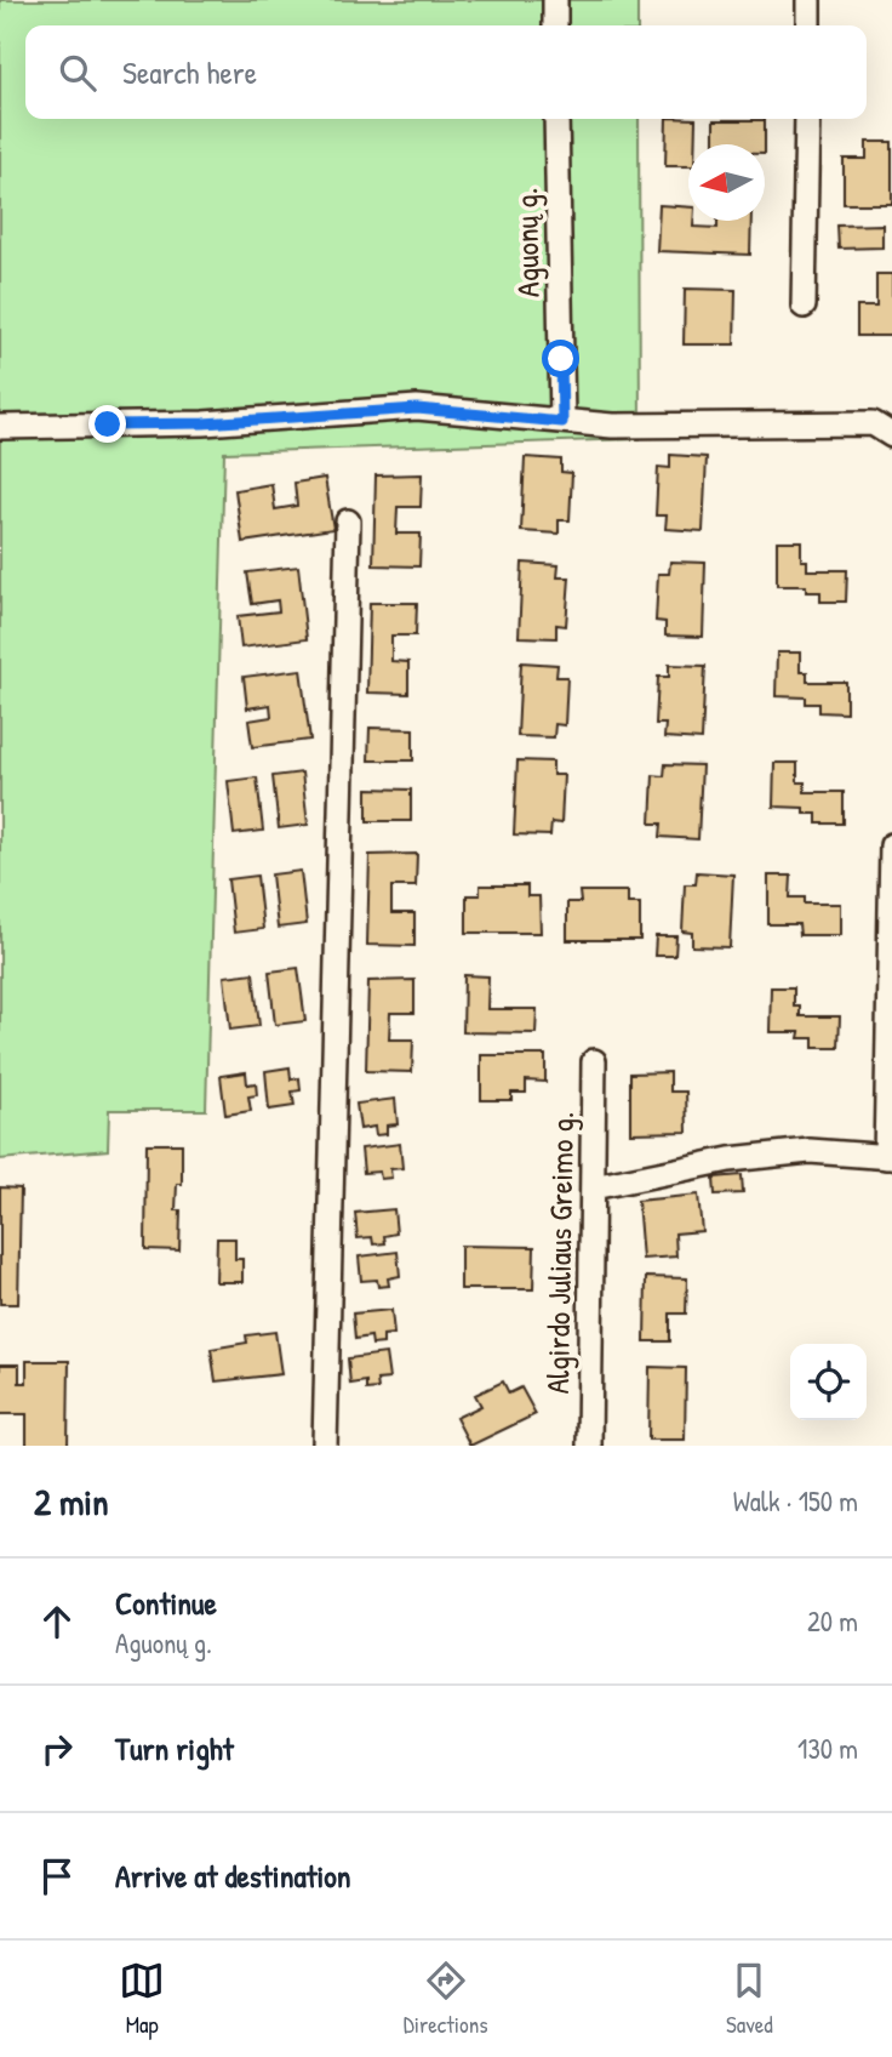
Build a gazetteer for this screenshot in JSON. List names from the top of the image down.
{
  "streets": {
    "street": ["Aguonų g.", "Algirdo Juliaus Greimo g."]
  },
  "north": "left",
  "page": {
    "search": "Search here",
    "heading": ["2 min", "Walk · 150 m"],
    "list": [
      ["Continue", "Aguonų g.", "20 m"],
      ["Turn right", "130 m"],
      "Arrive at destination"
    ],
    "nav": ["Map", "Directions", "Saved"]
  }
}
